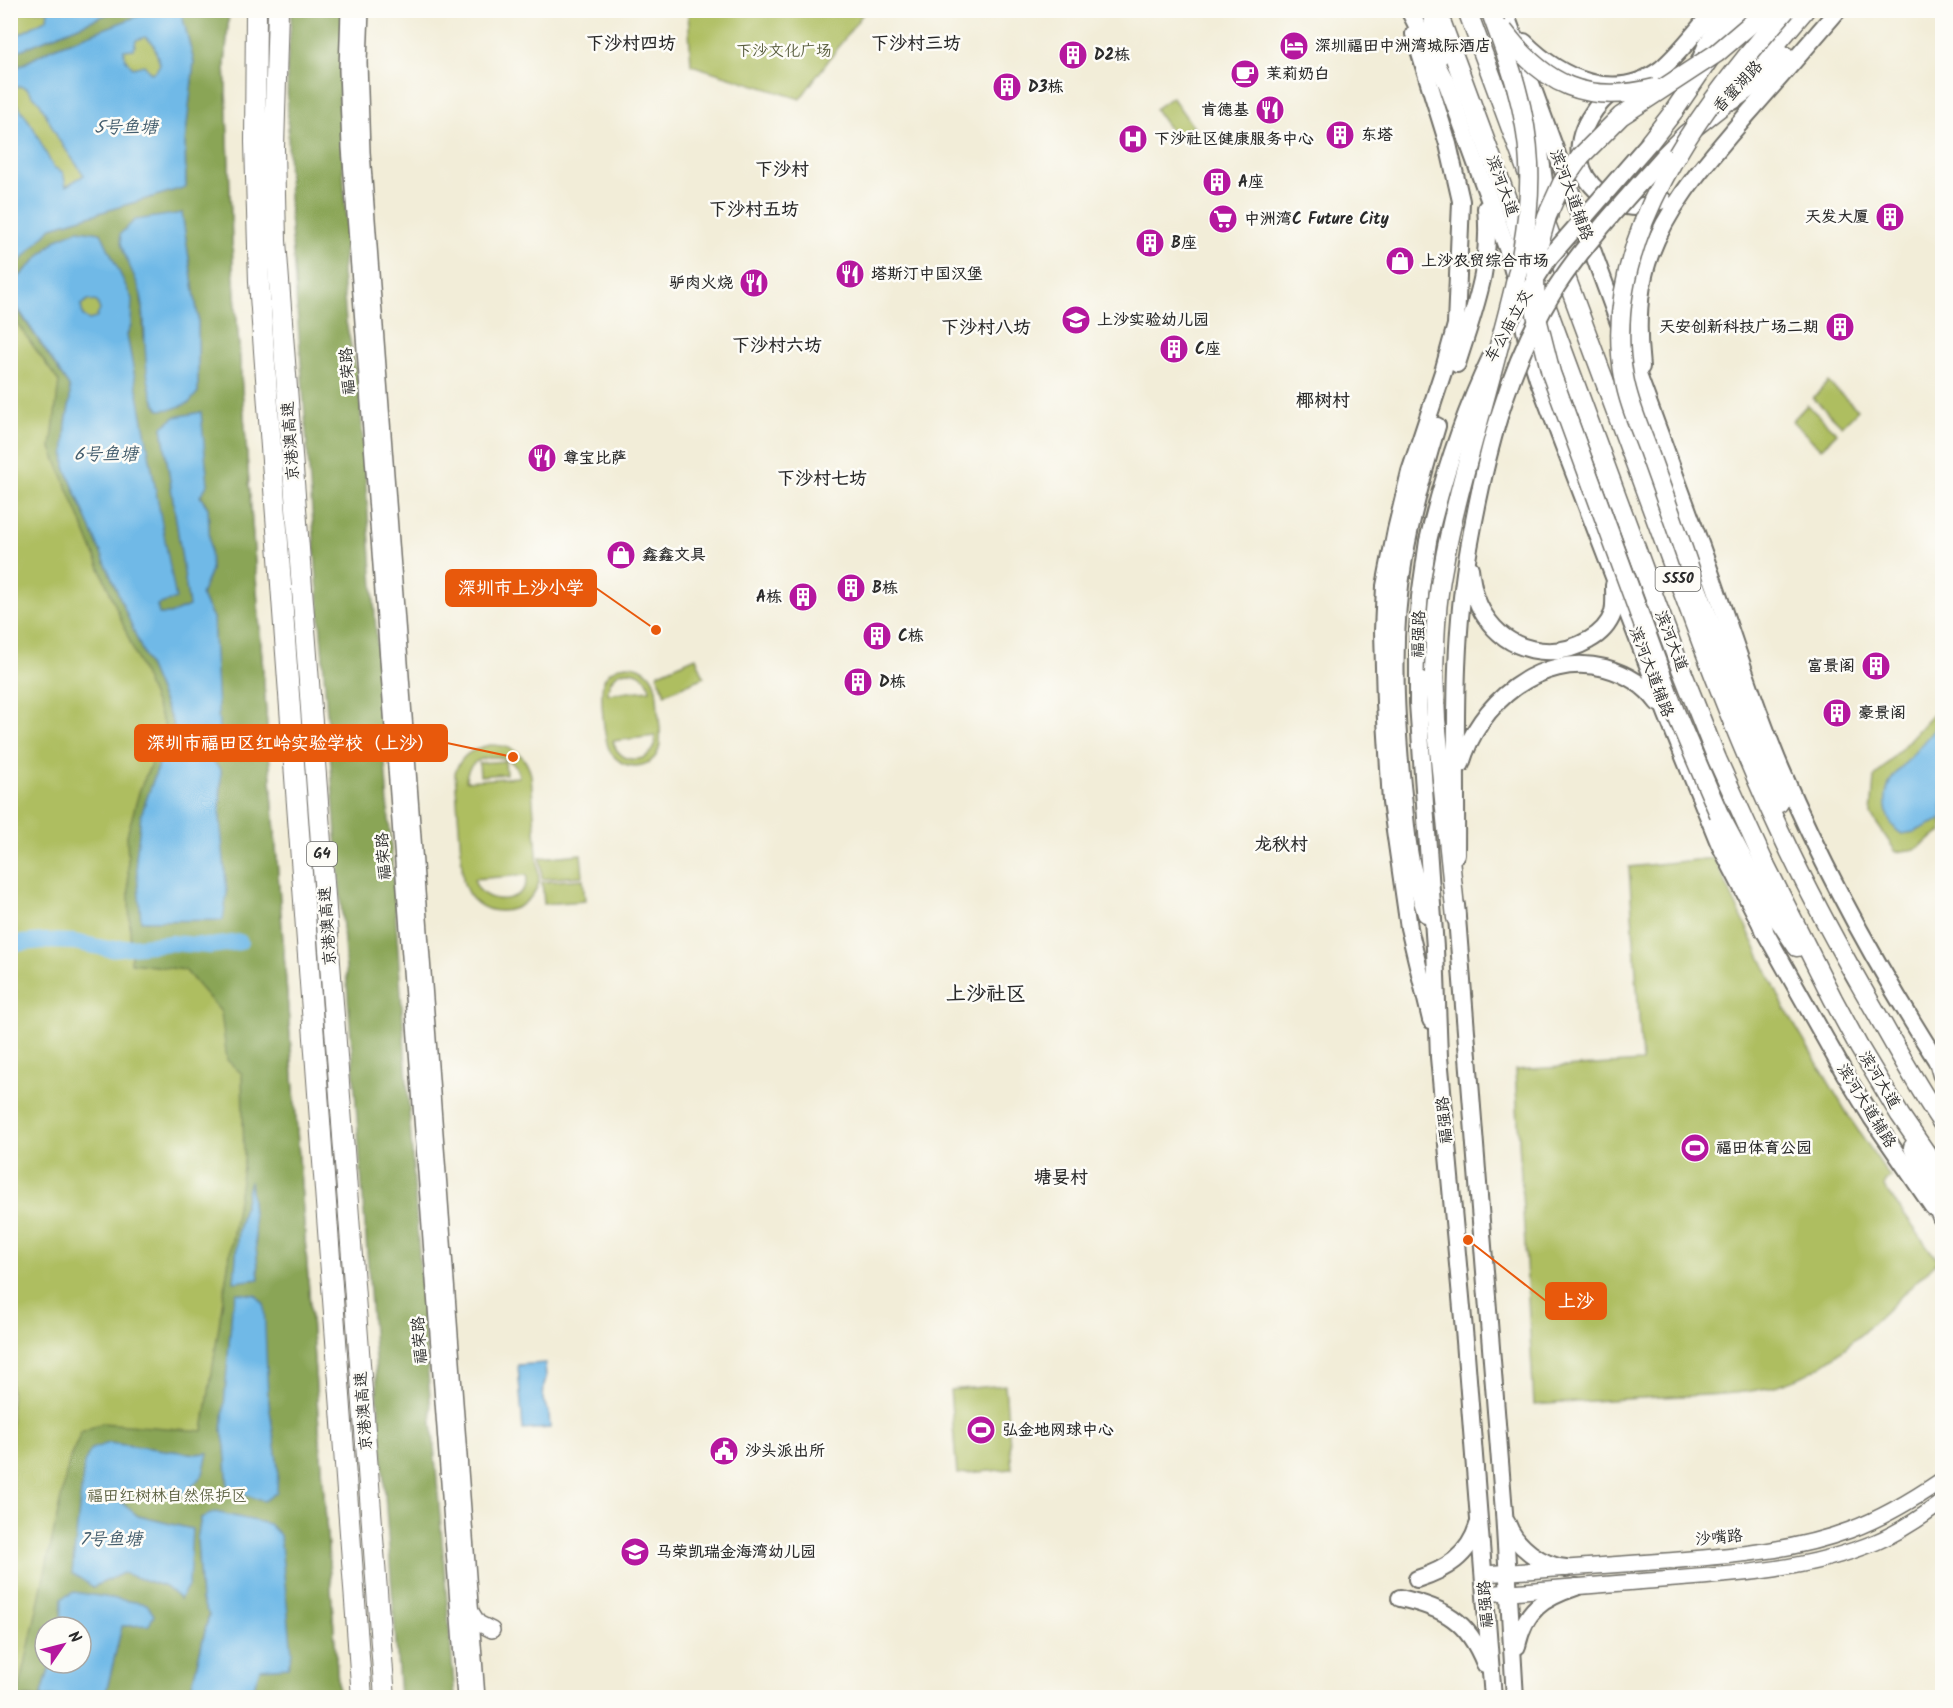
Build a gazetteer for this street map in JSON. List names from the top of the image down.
{
  "streets": {
    "highway": [
      "香蜜湖路",
      "滨河大道",
      "京港澳高速",
      "S550",
      "G4"
    ],
    "main road": [
      "滨河大道辅路",
      "车公庙立交",
      "福荣路",
      "福强路",
      "沙嘴路"
    ]
  },
  "crossings": [
    ["香蜜湖路", "车公庙立交"],
    ["车公庙立交", "福强路"],
    ["福强路", "沙嘴路"]
  ],
  "districts": [
    "下沙村四坊",
    "下沙村三坊",
    "下沙村",
    "下沙村五坊",
    "下沙村八坊",
    "下沙村六坊",
    "椰树村",
    "下沙村七坊",
    "龙秋村",
    "上沙社区",
    "塘妟村"
  ],
  "water": ["5号鱼塘", "6号鱼塘", "7号鱼塘"],
  "parks": ["下沙文化广场", "福田红树林自然保护区"],
  "places": {
    "hotel": ["深圳福田中洲湾城际酒店"],
    "building": [
      "D2栋",
      "D3栋",
      "东塔",
      "A座",
      "天发大厦",
      "B座",
      "天安创新科技广场二期",
      "C座",
      "B栋",
      "A栋",
      "C栋",
      "富景阁",
      "D栋",
      "豪景阁"
    ],
    "cafe": ["茉莉奶白"],
    "restaurant": [
      "肯德基",
      "塔斯汀中国汉堡",
      "驴肉火烧",
      "尊宝比萨"
    ],
    "hospital": ["下沙社区健康服务中心"],
    "supermarket": ["中洲湾C Future City"],
    "shop": ["上沙农贸综合市场", "鑫鑫文具"],
    "school or university": ["上沙实验幼儿园", "马荣凯瑞金海湾幼儿园"],
    "other": ["深圳市上沙小学", "深圳市福田区红岭实验学校（上沙）", "上沙"],
    "sports": ["福田体育公园", "弘金地网球中心"],
    "public building": ["沙头派出所"]
  },
  "north": "top right"
}
